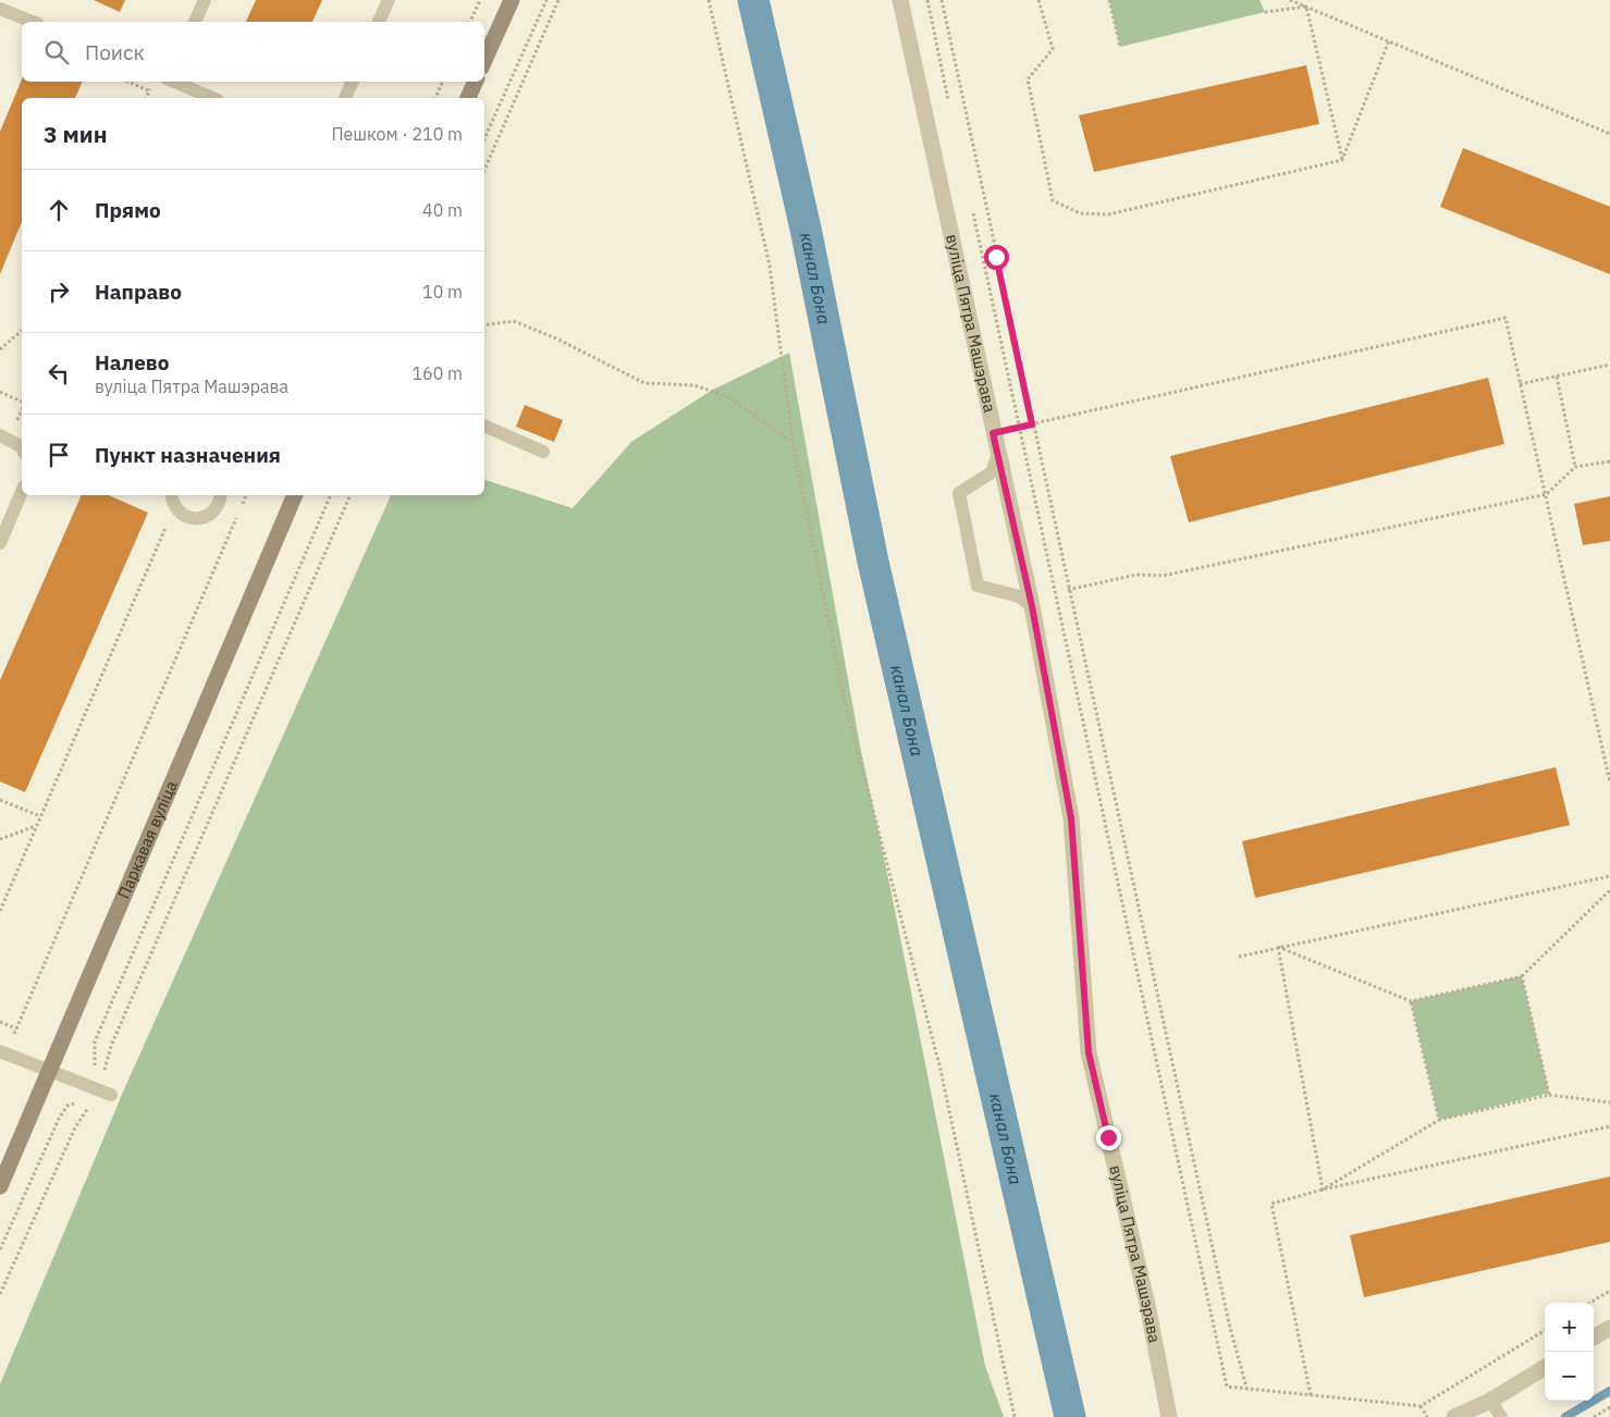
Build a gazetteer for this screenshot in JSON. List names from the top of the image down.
{
  "streets": {
    "street": ["вуліца Пятра Машэрава", "Паркавая вуліца"]
  },
  "water": ["канал Бона"],
  "page": {
    "search": "Поиск",
    "heading": ["3 мин", "Пешком · 210 m"],
    "list": [
      ["Прямо", "40 m"],
      ["Направо", "10 m"],
      ["Налево", "вуліца Пятра Машэрава", "160 m"],
      "Пункт назначения"
    ],
    "map_buttons": ["+", "−"]
  }
}
